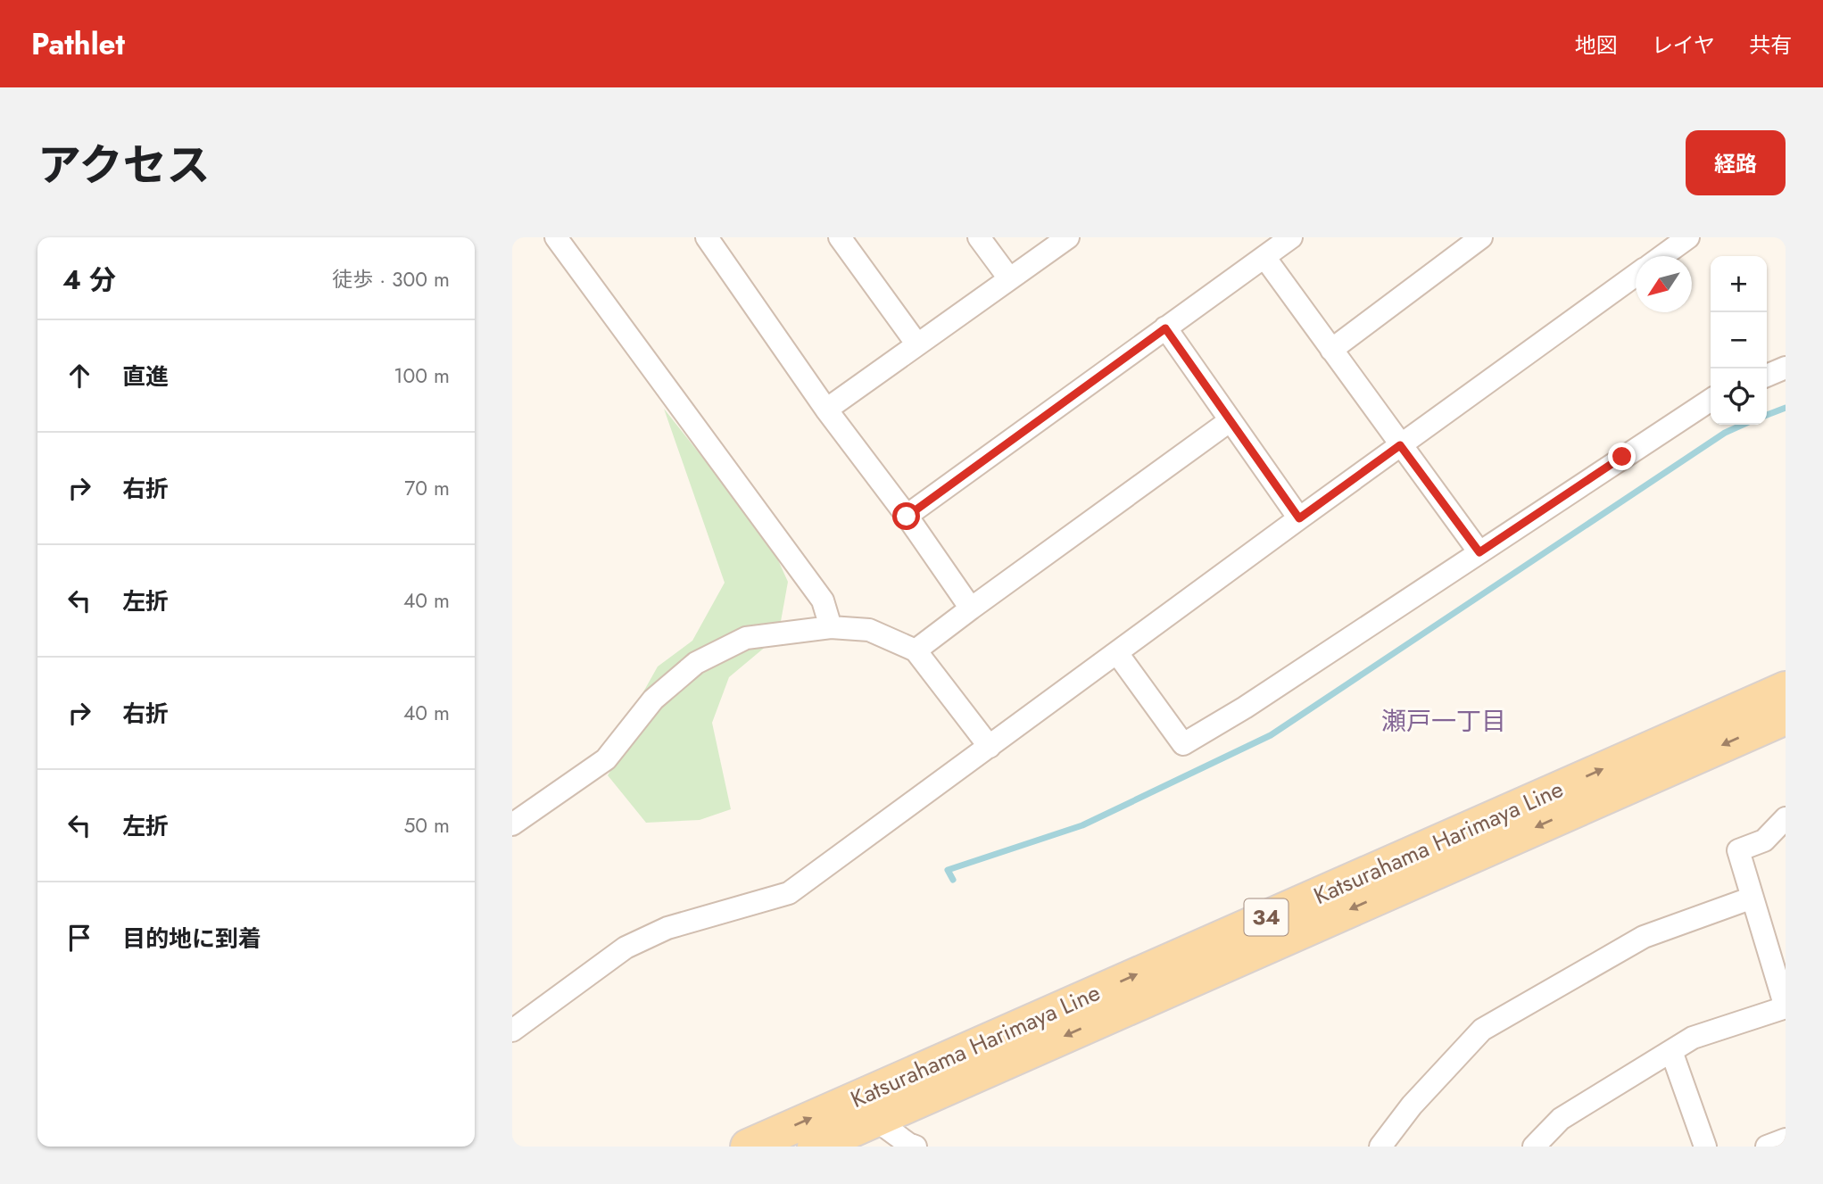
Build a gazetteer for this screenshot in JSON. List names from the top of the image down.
{
  "streets": {
    "main road": ["Katsurahama Harimaya Line", "34"]
  },
  "districts": ["瀬戸一丁目"],
  "north": "bottom left",
  "page": {
    "header": "Pathlet",
    "nav": ["地図", "レイヤ", "共有"],
    "title": "アクセス",
    "buttons": "経路",
    "heading": ["4 分", "徒歩 · 300 m"],
    "map_buttons": ["+", "−"],
    "list": [
      ["直進", "100 m"],
      ["右折", "70 m"],
      ["左折", "40 m"],
      ["右折", "40 m"],
      ["左折", "50 m"],
      "目的地に到着"
    ]
  }
}
